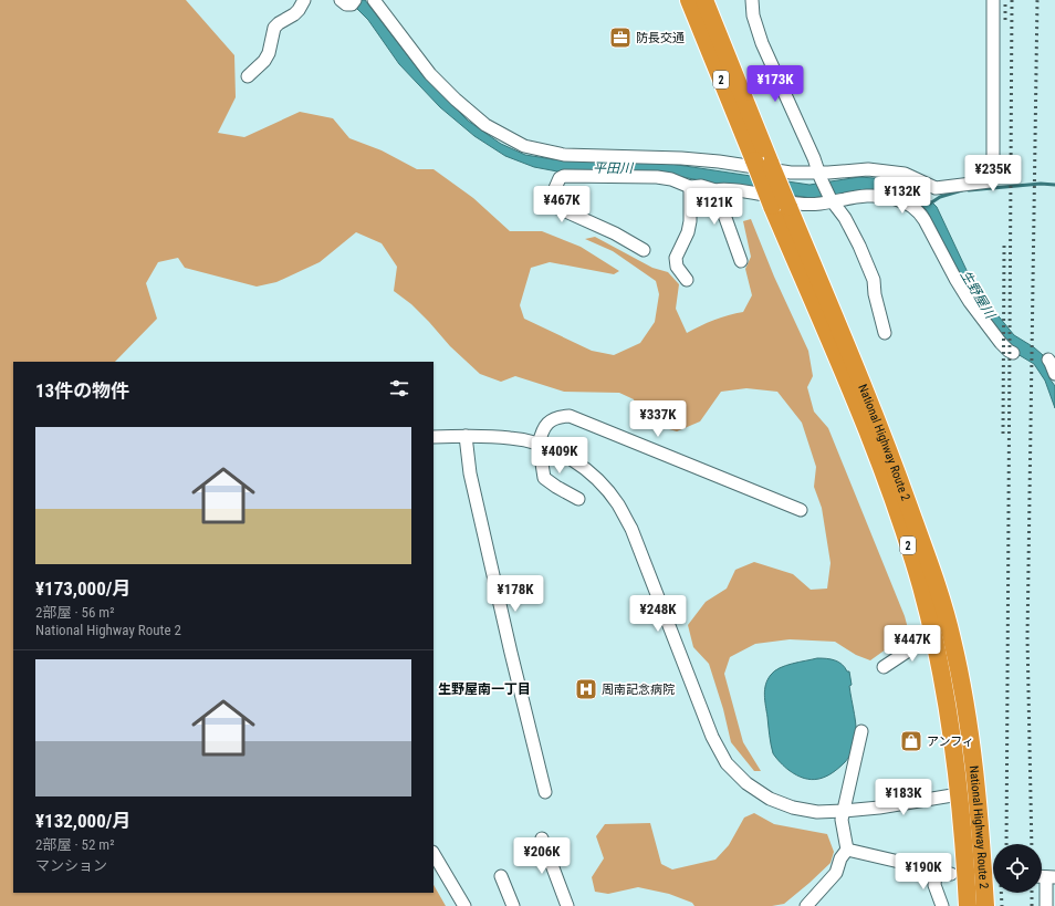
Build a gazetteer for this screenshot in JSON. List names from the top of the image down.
{
  "streets": {
    "highway": ["2", "National Highway Route 2"]
  },
  "districts": ["生野屋南一丁目"],
  "water": ["平田川", "生野屋川"],
  "places": {
    "office": ["防長交通"],
    "hospital": ["周南記念病院"],
    "shop": ["アンフィ"]
  },
  "page": {
    "price": [
      "¥173K",
      "¥235K",
      "¥132K",
      "¥467K",
      "¥121K",
      "¥337K",
      "¥409K",
      "¥178K",
      "¥248K",
      "¥447K",
      "¥183K",
      "¥206K",
      "¥190K"
    ],
    "heading": "13件の物件",
    "list": [
      {
        "name": "¥173,000/月",
        "note": "2部屋 · 56 m² · National Highway Route 2"
      },
      {
        "name": "¥132,000/月",
        "note": "2部屋 · 52 m² · マンション"
      }
    ]
  }
}
